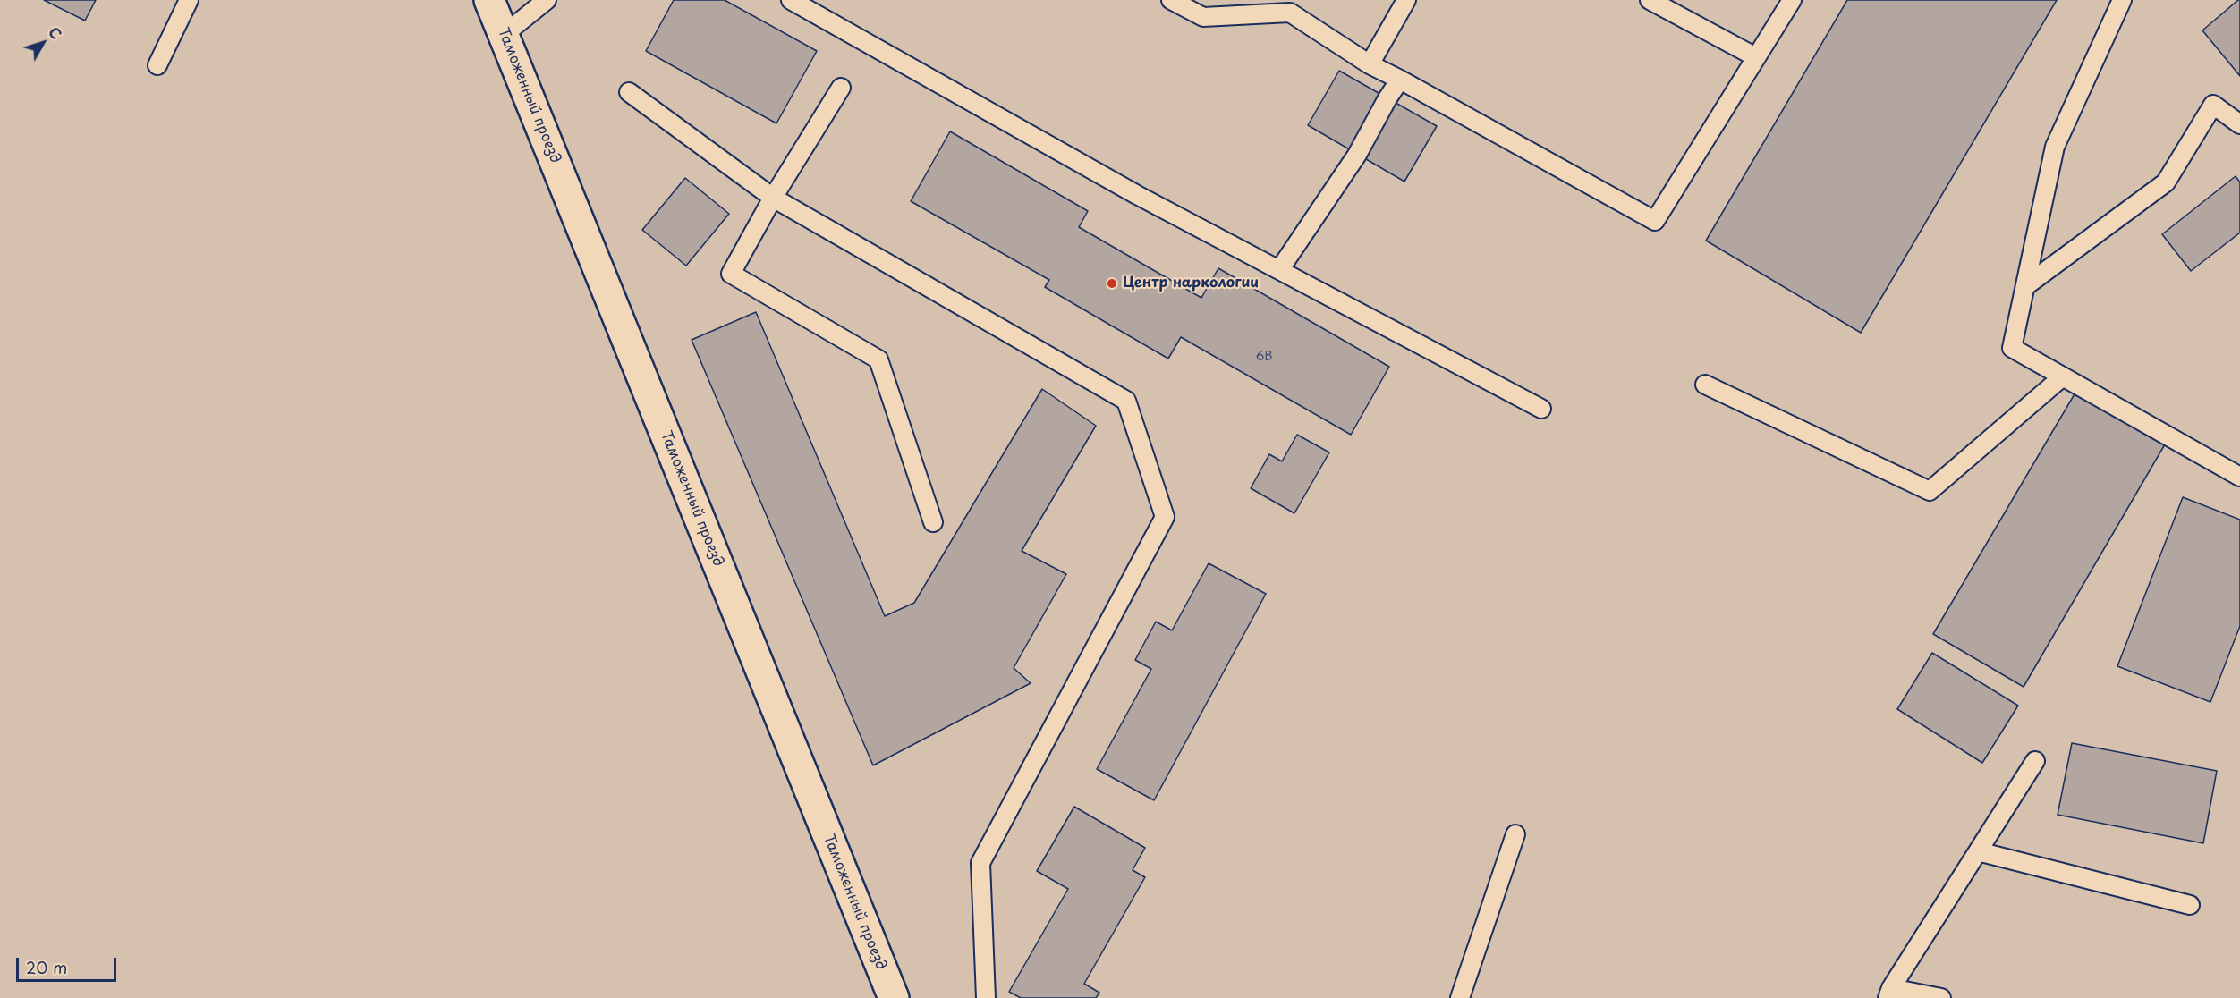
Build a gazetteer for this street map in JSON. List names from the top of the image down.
{
  "streets": {
    "street": ["Таможенный проезд"]
  },
  "places": ["Центр наркологии"],
  "house_numbers": ["6В"],
  "scale_bar": "20 m",
  "north": "top right"
}
